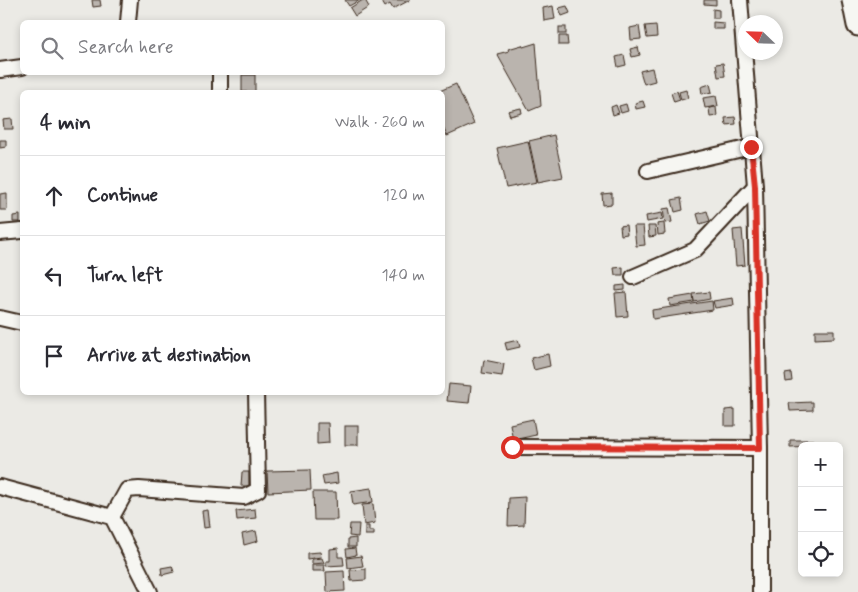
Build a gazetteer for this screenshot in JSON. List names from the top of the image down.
{
  "north": "top left",
  "page": {
    "search": "Search here",
    "heading": ["4 min", "Walk · 260 m"],
    "list": [
      ["Continue", "120 m"],
      ["Turn left", "140 m"],
      "Arrive at destination"
    ],
    "map_buttons": ["+", "−"]
  }
}
